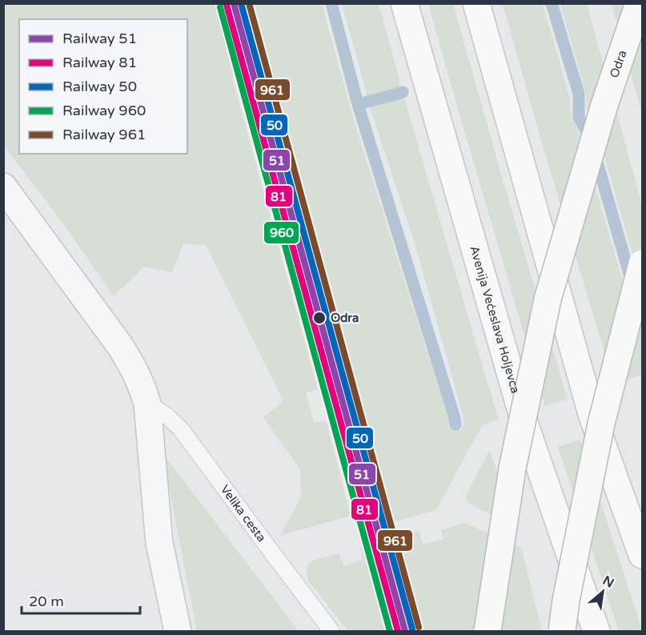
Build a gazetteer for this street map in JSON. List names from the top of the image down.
{
  "streets": {
    "main road": ["Odra", "Avenija Većeslava Holjevca"],
    "lane": ["Velika cesta"]
  },
  "places": ["Odra"],
  "lines": [
    "rail line 51",
    "rail line 50",
    "rail line 961",
    "rail line 81",
    "rail line 960"
  ],
  "legend": [
    "Railway 51",
    "Railway 81",
    "Railway 50",
    "Railway 960",
    "Railway 961"
  ],
  "scale_bar": "20 m",
  "north": "top right"
}
